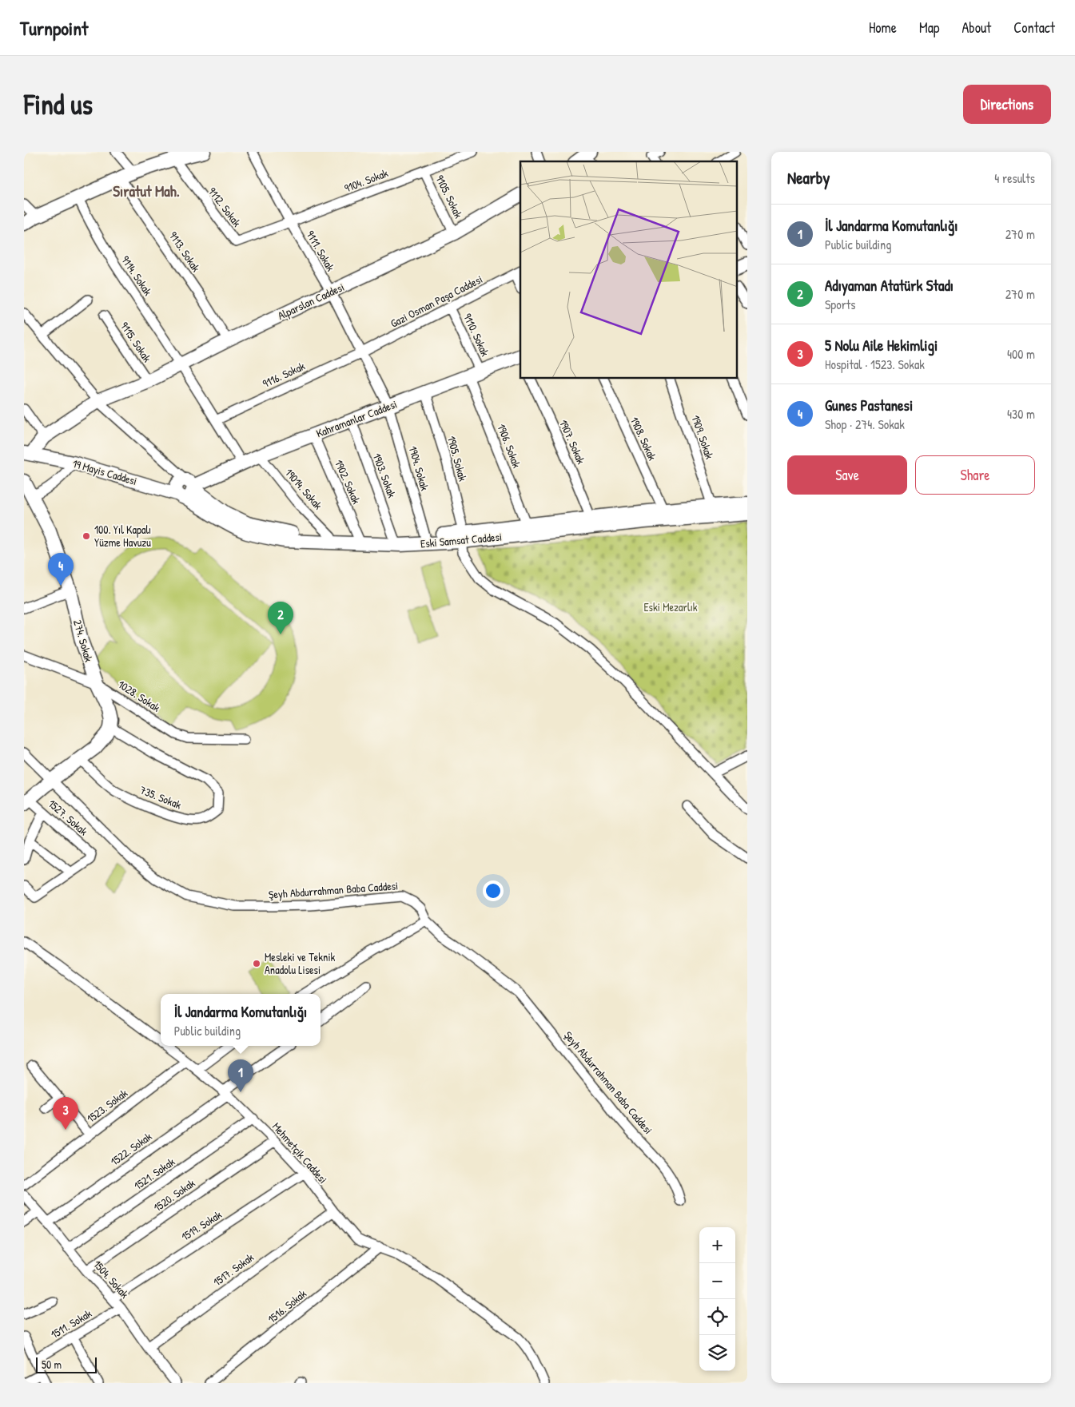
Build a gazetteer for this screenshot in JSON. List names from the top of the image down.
{
  "streets": {
    "street": [
      "9104. Sokak",
      "9105. Sokak",
      "9112. Sokak",
      "9111. Sokak",
      "9113. Sokak",
      "9114. Sokak",
      "Alparslan Caddesi",
      "Gazi Osman Paşa Caddesi",
      "9110. Sokak",
      "9115. Sokak",
      "9116. Sokak",
      "Kahramanlar Caddesi",
      "1909. Sokak",
      "1908. Sokak",
      "1907. Sokak",
      "1906. Sokak",
      "1905. Sokak",
      "1904. Sokak",
      "19 Mayis Caddesi",
      "1903. Sokak",
      "1902. Sokak",
      "19014. Sokak",
      "Eski Samsat Caddesi",
      "274. Sokak",
      "1028. Sokak",
      "735. Sokak",
      "1527. Sokak",
      "Şeyh Abdurrahman Baba Caddesi",
      "1523. Sokak",
      "1522. Sokak",
      "Mehmetçik Caddesi",
      "1521. Sokak",
      "1520. Sokak",
      "1519. Sokak",
      "1517. Sokak",
      "1504. Sokak",
      "1516. Sokak",
      "1511. Sokak"
    ]
  },
  "crossings": [
    ["9104. Sokak", "9105. Sokak"],
    ["9104. Sokak", "9112. Sokak"],
    ["9104. Sokak", "9111. Sokak"],
    ["9105. Sokak", "Alparslan Caddesi"],
    ["9112. Sokak", "9111. Sokak"],
    ["9111. Sokak", "Alparslan Caddesi"],
    ["9111. Sokak", "Gazi Osman Paşa Caddesi"],
    ["9111. Sokak", "9116. Sokak"],
    ["9111. Sokak", "Kahramanlar Caddesi"],
    ["9111. Sokak", "1904. Sokak"],
    ["9113. Sokak", "Alparslan Caddesi"],
    ["9114. Sokak", "Alparslan Caddesi"],
    ["9114. Sokak", "9116. Sokak"],
    ["9114. Sokak", "Kahramanlar Caddesi"],
    ["Alparslan Caddesi", "9115. Sokak"],
    ["Alparslan Caddesi", "19 Mayis Caddesi"],
    ["Gazi Osman Paşa Caddesi", "9110. Sokak"],
    ["Gazi Osman Paşa Caddesi", "9116. Sokak"],
    ["9110. Sokak", "Kahramanlar Caddesi"],
    ["9110. Sokak", "1906. Sokak"],
    ["Kahramanlar Caddesi", "1906. Sokak"],
    ["Kahramanlar Caddesi", "1905. Sokak"],
    ["Kahramanlar Caddesi", "1904. Sokak"],
    ["Kahramanlar Caddesi", "19 Mayis Caddesi"],
    ["Kahramanlar Caddesi", "1903. Sokak"],
    ["Kahramanlar Caddesi", "1902. Sokak"],
    ["Kahramanlar Caddesi", "19014. Sokak"],
    ["Kahramanlar Caddesi", "Eski Samsat Caddesi"],
    ["1909. Sokak", "Eski Samsat Caddesi"],
    ["1908. Sokak", "Eski Samsat Caddesi"],
    ["1907. Sokak", "Eski Samsat Caddesi"],
    ["1906. Sokak", "Eski Samsat Caddesi"],
    ["1905. Sokak", "Eski Samsat Caddesi"],
    ["1904. Sokak", "Eski Samsat Caddesi"],
    ["19 Mayis Caddesi", "Eski Samsat Caddesi"],
    ["1903. Sokak", "Eski Samsat Caddesi"],
    ["1902. Sokak", "Eski Samsat Caddesi"],
    ["19014. Sokak", "Eski Samsat Caddesi"],
    ["274. Sokak", "1028. Sokak"],
    ["274. Sokak", "735. Sokak"],
    ["1523. Sokak", "Mehmetçik Caddesi"],
    ["1522. Sokak", "Mehmetçik Caddesi"],
    ["1522. Sokak", "1504. Sokak"],
    ["Mehmetçik Caddesi", "1521. Sokak"],
    ["Mehmetçik Caddesi", "1520. Sokak"],
    ["Mehmetçik Caddesi", "1519. Sokak"],
    ["Mehmetçik Caddesi", "1517. Sokak"],
    ["Mehmetçik Caddesi", "1516. Sokak"],
    ["1521. Sokak", "1504. Sokak"],
    ["1520. Sokak", "1504. Sokak"],
    ["1519. Sokak", "1504. Sokak"],
    ["1517. Sokak", "1504. Sokak"],
    ["1504. Sokak", "1511. Sokak"]
  ],
  "districts": ["Sıratut Mah."],
  "parks": ["Eski Mezarlık"],
  "places": ["100. Yıl Kapalı Yüzme Havuzu", "Mesleki ve Teknik Anadolu Lisesi"],
  "scale_bar": "50 m",
  "page": {
    "header": "Turnpoint",
    "nav": [
      "Home",
      "Map",
      "About",
      "Contact"
    ],
    "buttons": [
      "Directions",
      ["Save", "Share"]
    ],
    "title": "Find us",
    "heading": ["Nearby", "4 results"],
    "list": [
      {
        "mark": "1",
        "name": "İl Jandarma Komutanlığı",
        "note": "Public building",
        "value": "270 m"
      },
      {
        "mark": "2",
        "name": "Adıyaman Atatürk Stadı",
        "note": "Sports",
        "value": "270 m"
      },
      {
        "mark": "3",
        "name": "5 Nolu Aile Hekimligi",
        "note": "Hospital · 1523. Sokak",
        "value": "400 m"
      },
      {
        "mark": "4",
        "name": "Gunes Pastanesi",
        "note": "Shop · 274. Sokak",
        "value": "430 m"
      }
    ],
    "pins": [
      "4",
      "2",
      "1",
      "3"
    ],
    "popup": ["İl Jandarma Komutanlığı", "Public building"],
    "map_buttons": ["+", "−"],
    "scale": "50 m"
  }
}
